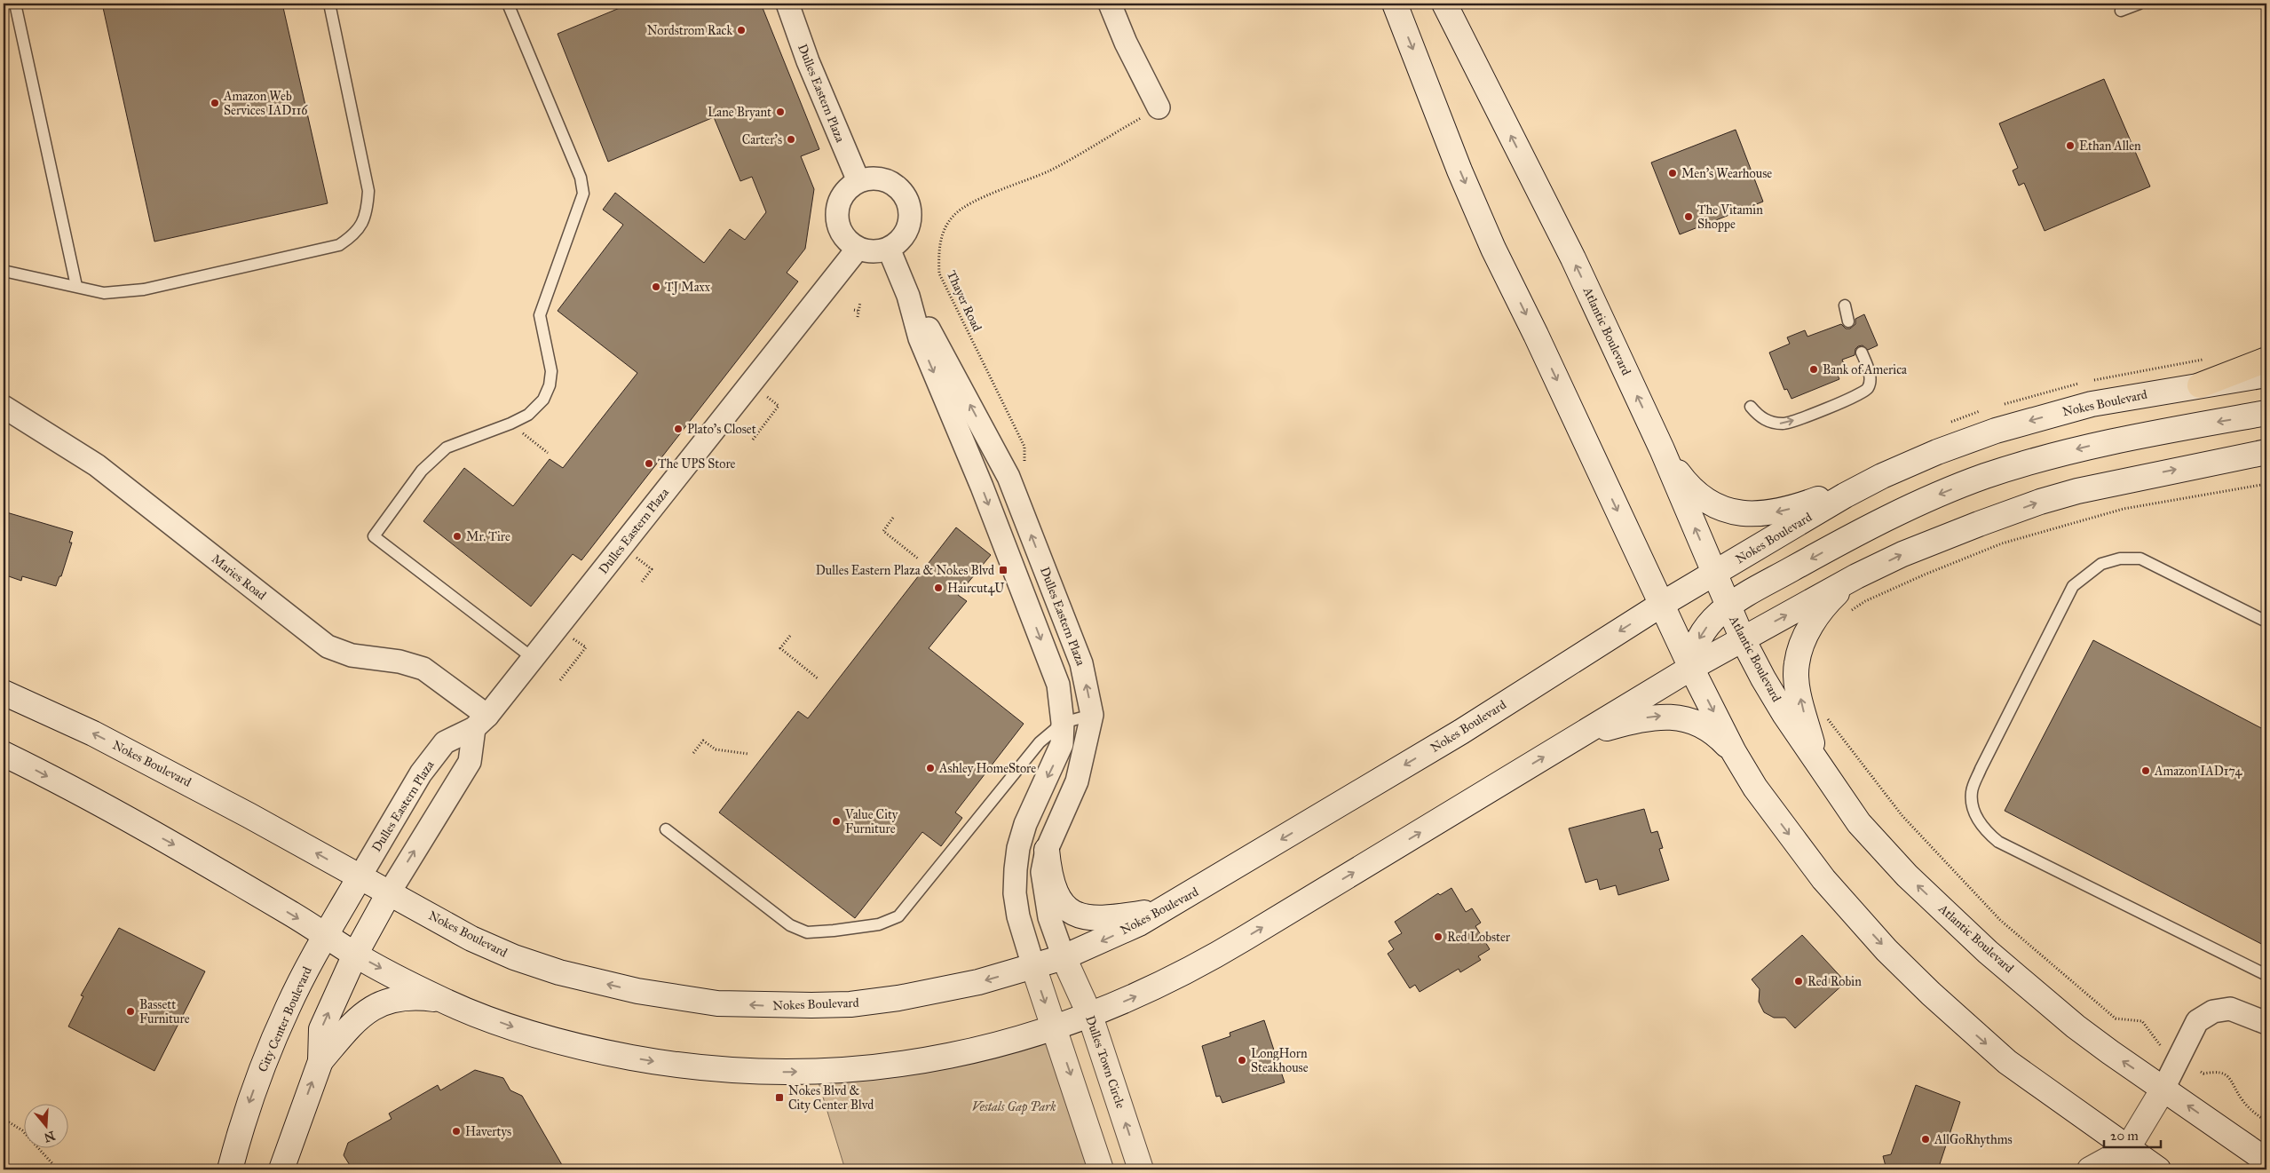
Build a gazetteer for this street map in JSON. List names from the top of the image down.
{
  "streets": {
    "main road": [
      "Atlantic Boulevard",
      "Nokes Boulevard",
      "City Center Boulevard",
      "Dulles Town Circle"
    ],
    "street": ["Dulles Eastern Plaza", "Maries Road"],
    "path": ["Thayer Road"]
  },
  "crossings": [
    ["Dulles Eastern Plaza", "Thayer Road"],
    ["Dulles Eastern Plaza", "Nokes Boulevard"],
    ["Dulles Eastern Plaza", "Maries Road"],
    ["Dulles Eastern Plaza", "City Center Boulevard"],
    ["Dulles Eastern Plaza", "Dulles Town Circle"],
    ["Atlantic Boulevard", "Nokes Boulevard"],
    ["Nokes Boulevard", "City Center Boulevard"],
    ["Nokes Boulevard", "Dulles Town Circle"]
  ],
  "parks": ["Vestals Gap Park"],
  "places": {
    "other": [
      "Nordstrom Rack",
      "Amazon Web Services IAD116",
      "Lane Bryant",
      "Carter's",
      "Ethan Allen",
      "Men's Wearhouse",
      "The Vitamin Shoppe",
      "TJ Maxx",
      "Bank of America",
      "Plato's Closet",
      "The UPS Store",
      "Mr. Tire",
      "Haircut4U",
      "Ashley HomeStore",
      "Amazon IAD174",
      "Value City Furniture",
      "Red Lobster",
      "Red Robin",
      "Bassett Furniture",
      "LongHorn Steakhouse",
      "Havertys",
      "AllGoRhythms"
    ],
    "transit": ["Dulles Eastern Plaza & Nokes Blvd", "Nokes Blvd & City Center Blvd"]
  },
  "scale_bar": "20 m",
  "north": "bottom"
}
